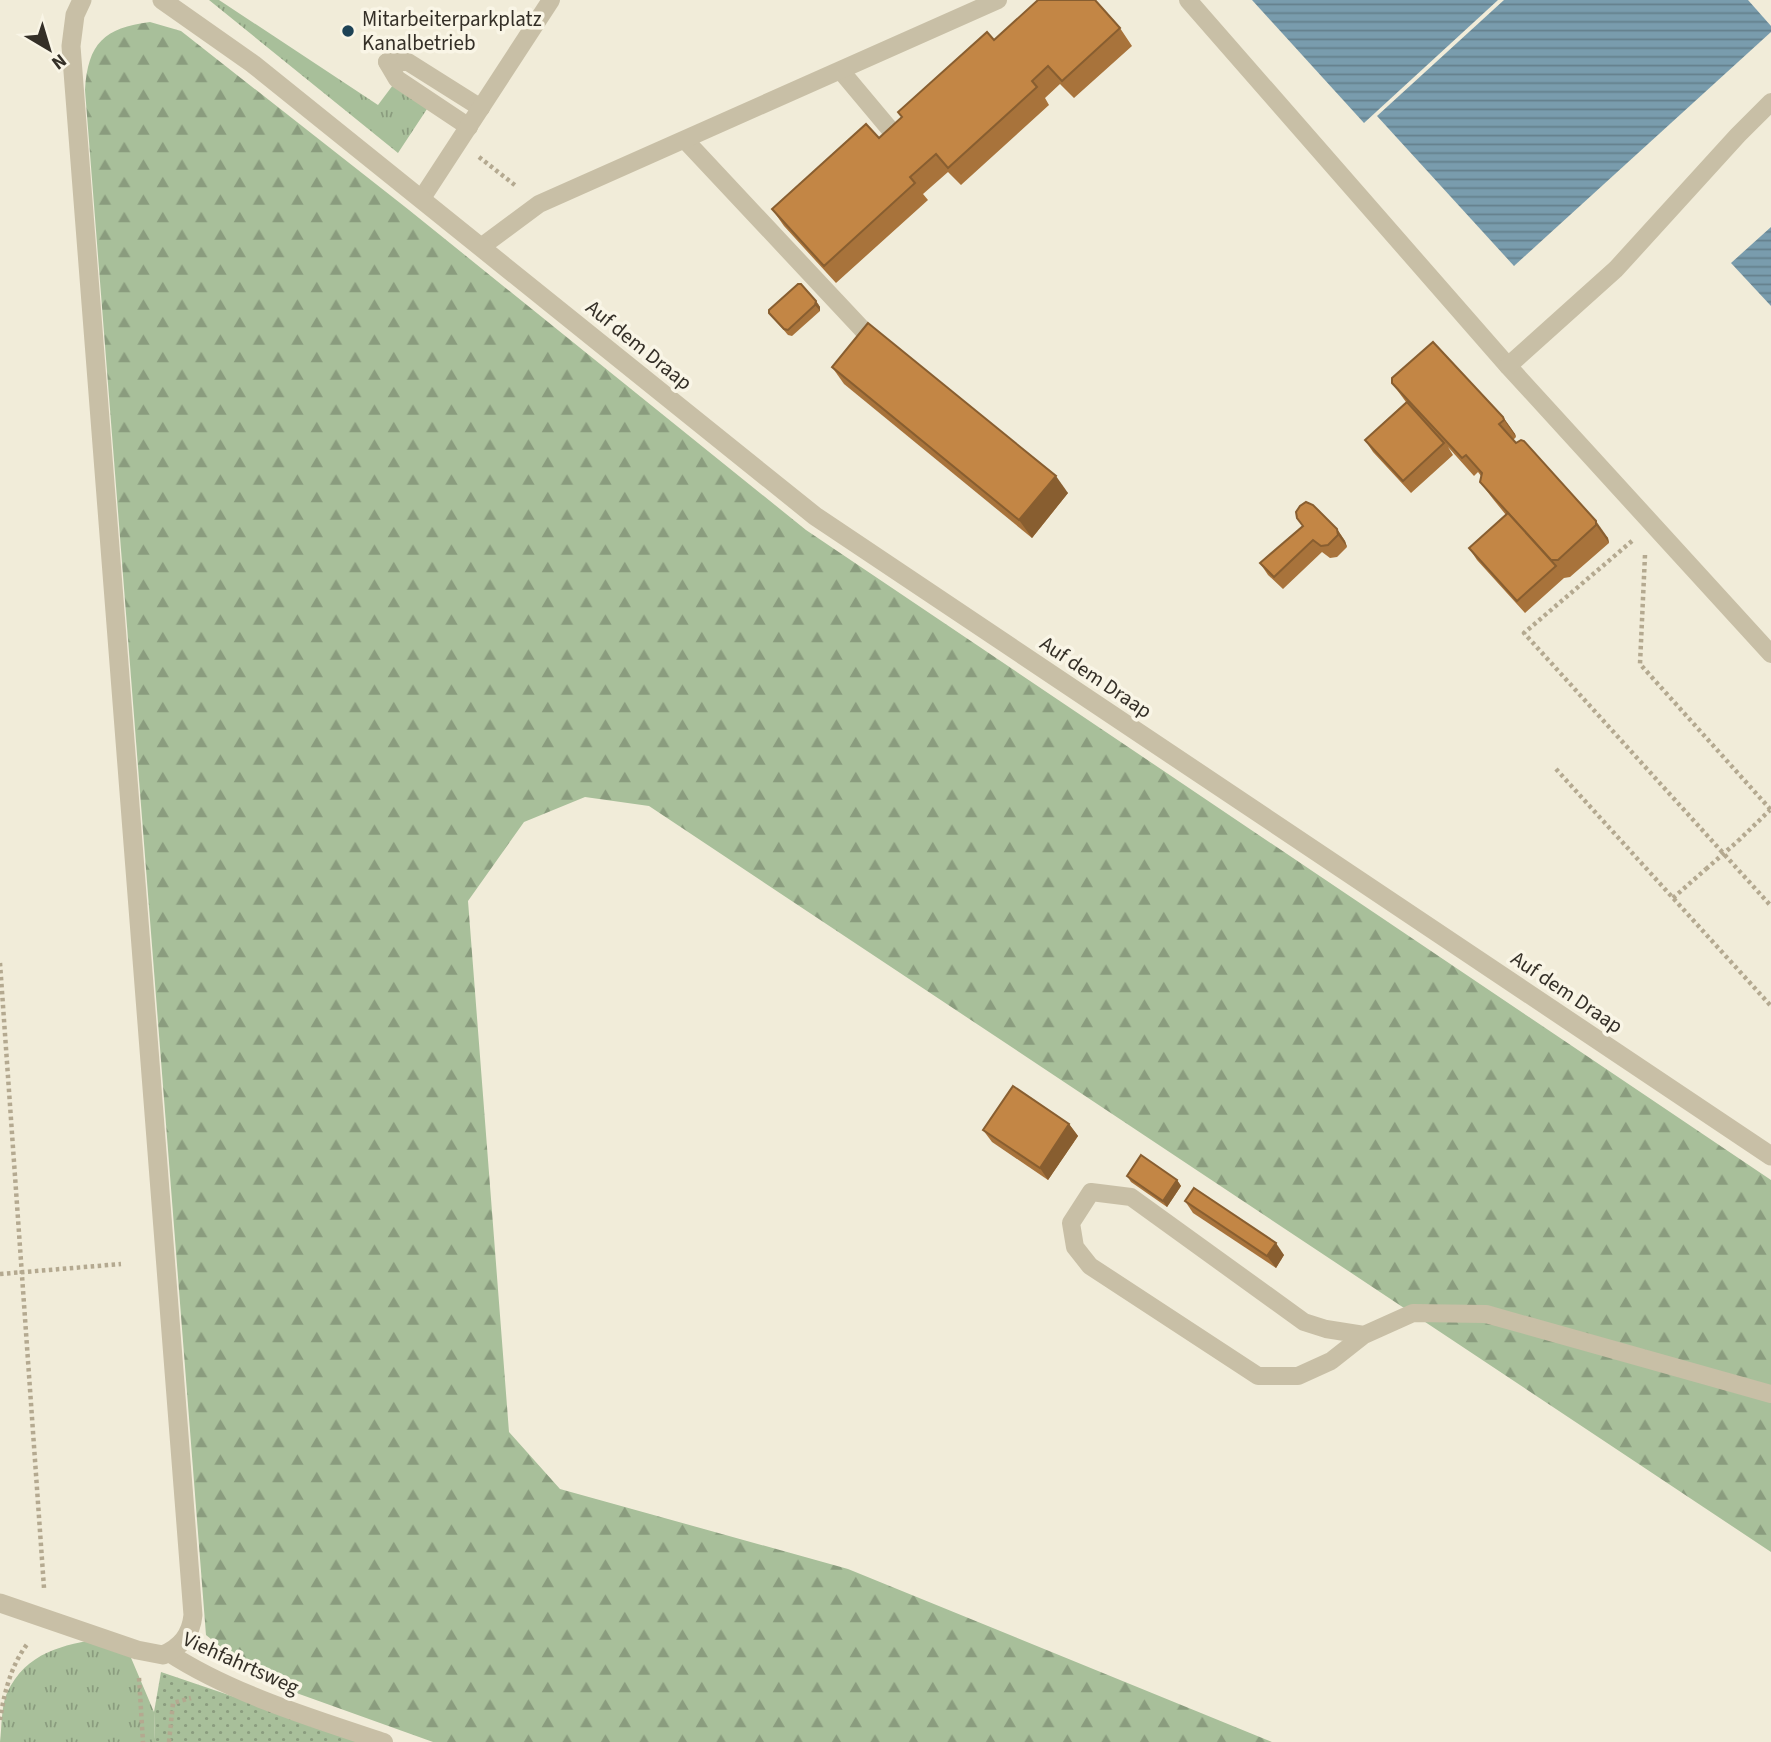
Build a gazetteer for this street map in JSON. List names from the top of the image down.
{
  "streets": {
    "street": ["Auf dem Draap", "Viehfahrtsweg"]
  },
  "places": ["Mitarbeiterparkplatz Kanalbetrieb"],
  "north": "bottom right"
}
